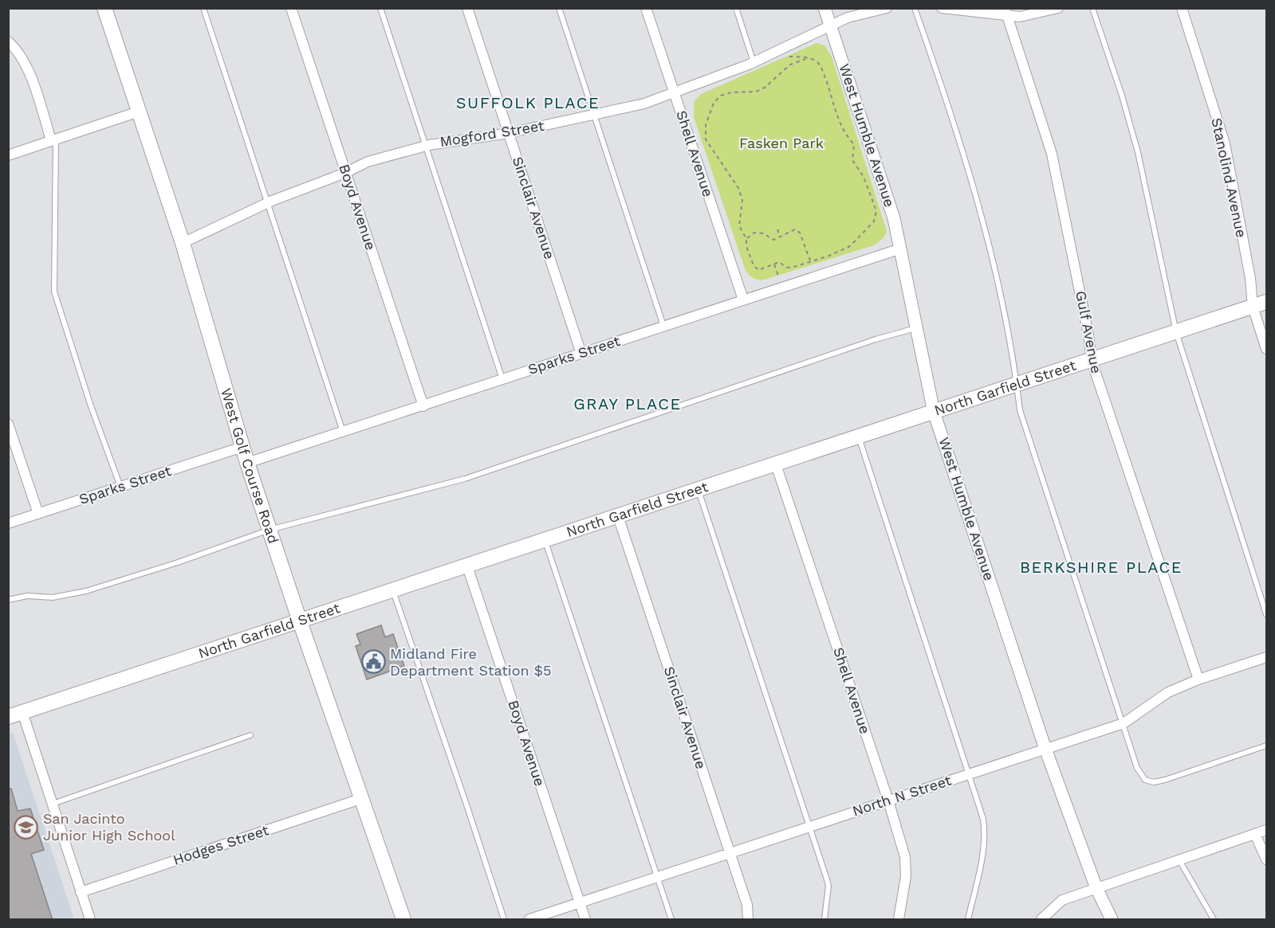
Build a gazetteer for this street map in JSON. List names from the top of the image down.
{
  "streets": {
    "main road": ["North Garfield Street", "West Golf Course Road"],
    "street": [
      "Mogford Street",
      "West Humble Avenue",
      "Shell Avenue",
      "Stanolind Avenue",
      "Boyd Avenue",
      "Sinclair Avenue",
      "Gulf Avenue",
      "Sparks Street",
      "North N Street",
      "Hodges Street"
    ]
  },
  "crossings": [
    ["Mogford Street", "West Humble Avenue"],
    ["Mogford Street", "Shell Avenue"],
    ["Mogford Street", "Boyd Avenue"],
    ["Mogford Street", "Sinclair Avenue"],
    ["Mogford Street", "West Golf Course Road"],
    ["West Humble Avenue", "Sparks Street"],
    ["West Humble Avenue", "North Garfield Street"],
    ["West Humble Avenue", "North N Street"],
    ["Shell Avenue", "Sparks Street"],
    ["Shell Avenue", "North Garfield Street"],
    ["Shell Avenue", "North N Street"],
    ["Stanolind Avenue", "North Garfield Street"],
    ["Boyd Avenue", "Sparks Street"],
    ["Boyd Avenue", "North Garfield Street"],
    ["Boyd Avenue", "North N Street"],
    ["Sinclair Avenue", "Sparks Street"],
    ["Sinclair Avenue", "North Garfield Street"],
    ["Sinclair Avenue", "North N Street"],
    ["Gulf Avenue", "North Garfield Street"],
    ["Gulf Avenue", "North N Street"],
    ["Sparks Street", "West Golf Course Road"],
    ["North Garfield Street", "West Golf Course Road"],
    ["West Golf Course Road", "Hodges Street"]
  ],
  "districts": ["SUFFOLK PLACE", "GRAY PLACE", "BERKSHIRE PLACE"],
  "parks": ["Fasken Park"],
  "places": {
    "public building": ["Midland Fire Department Station $5"],
    "school or university": ["San Jacinto Junior High School"]
  }
}
